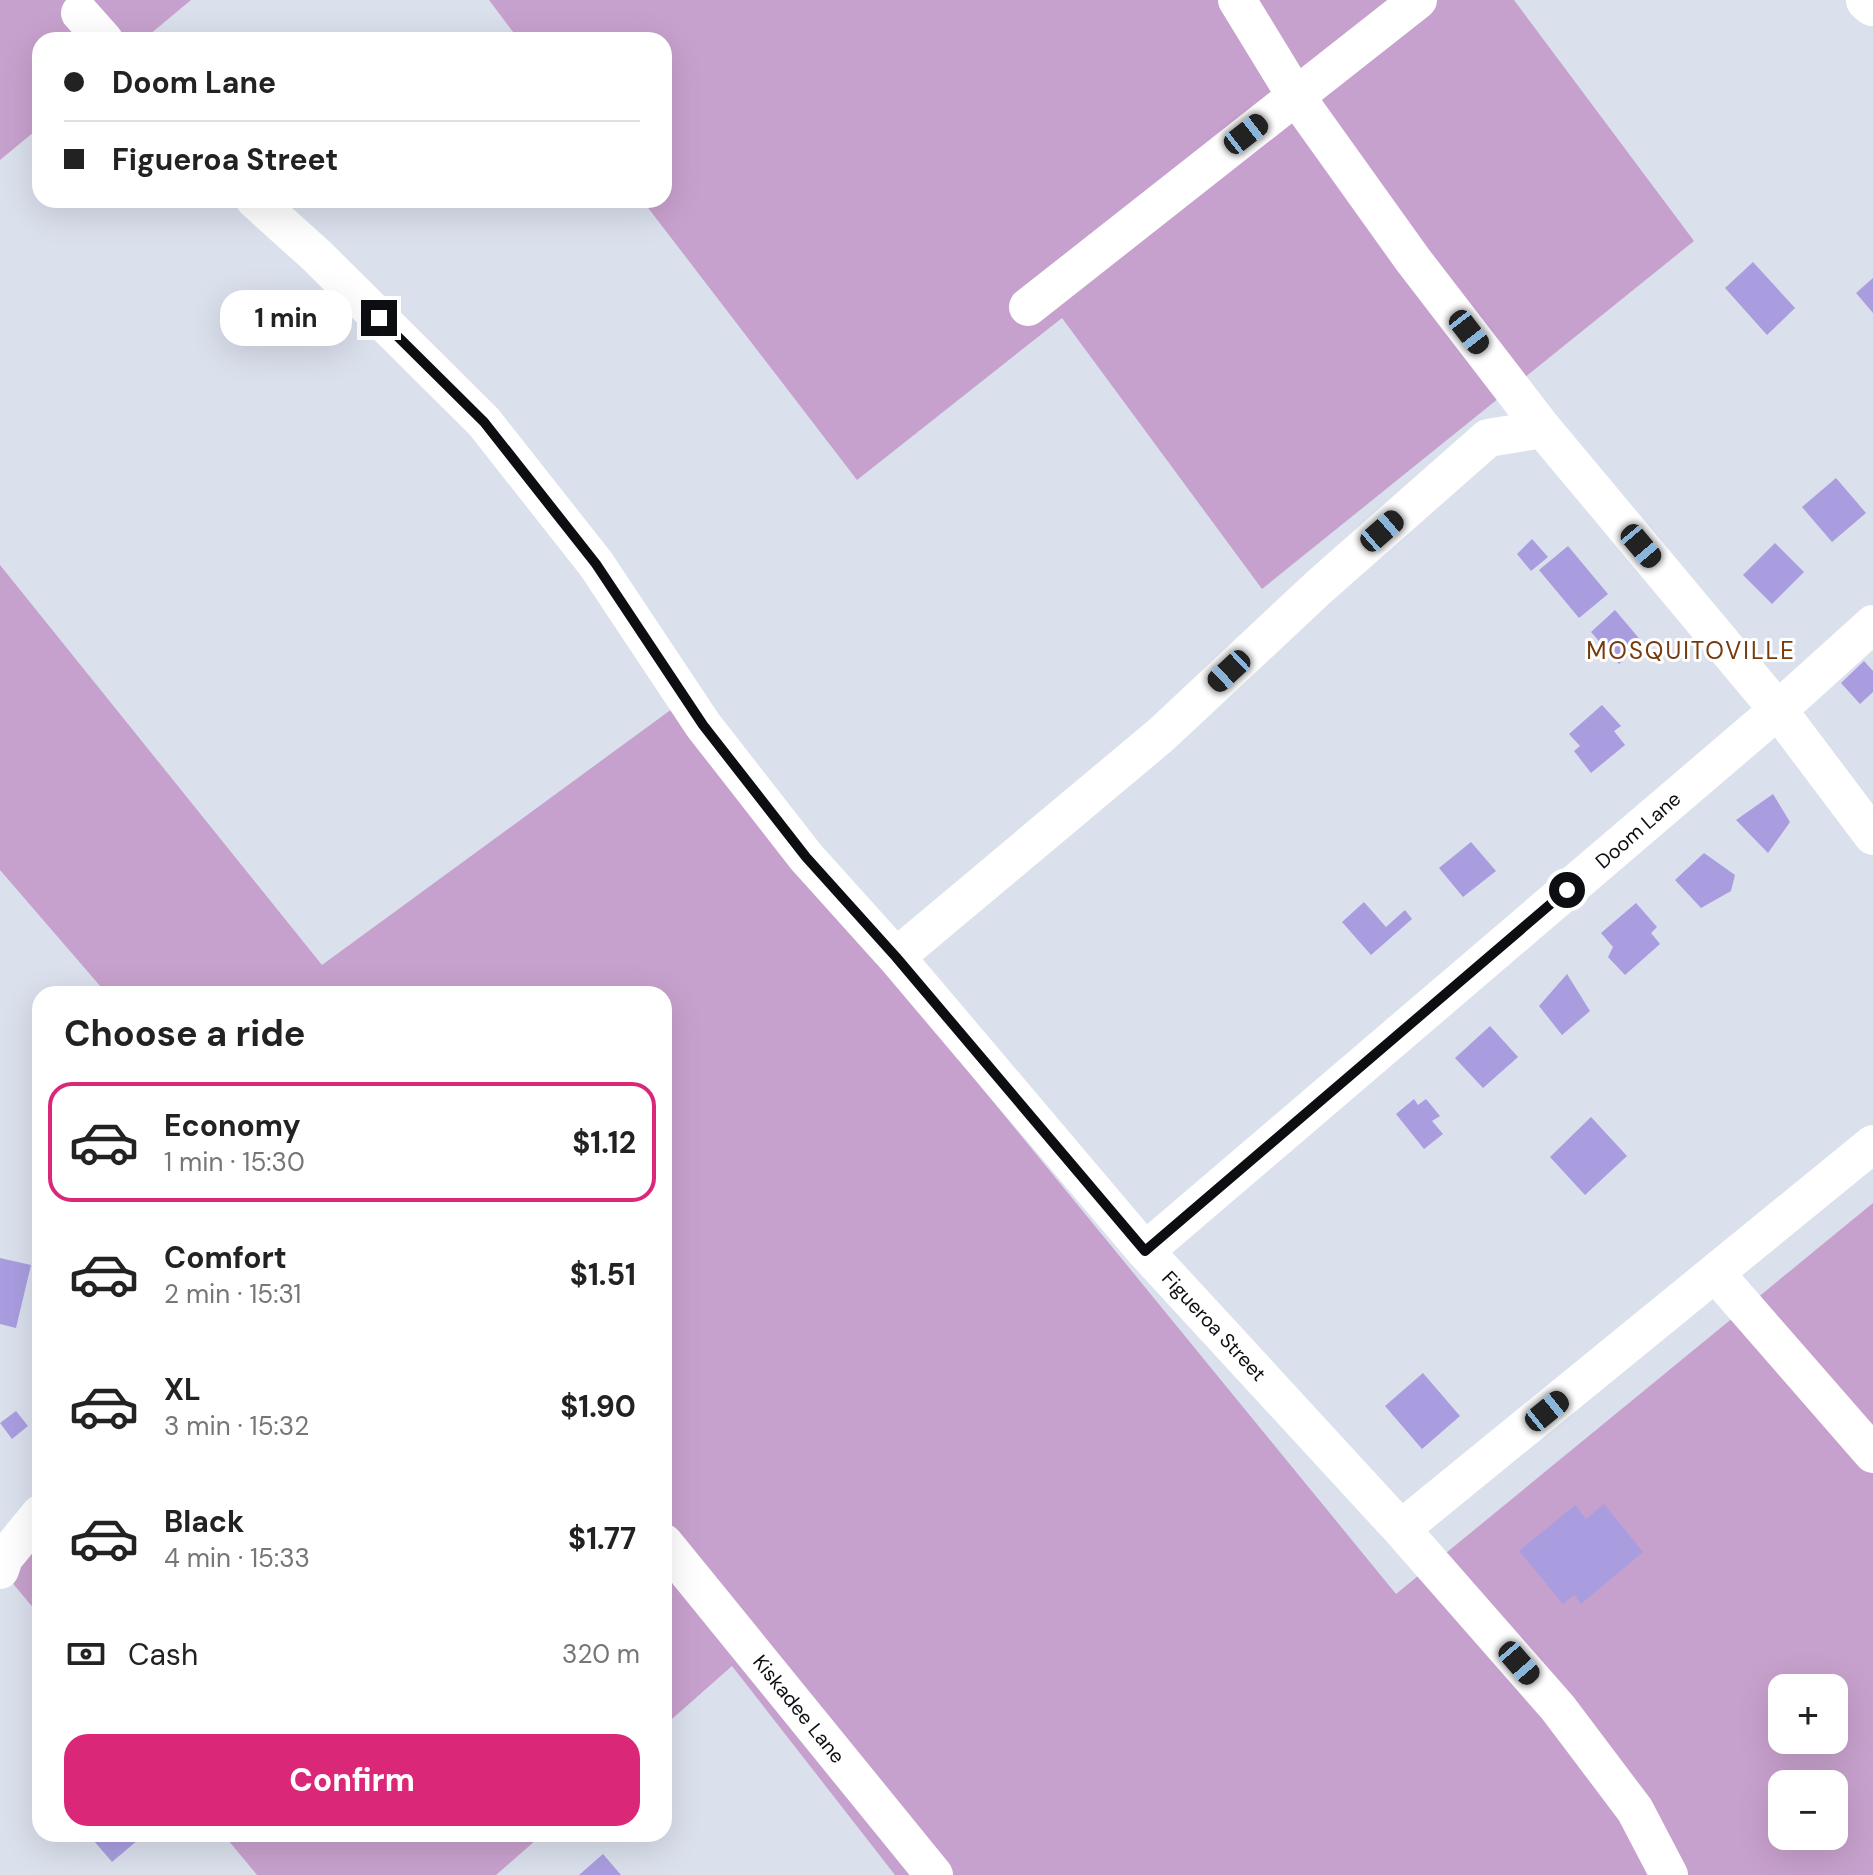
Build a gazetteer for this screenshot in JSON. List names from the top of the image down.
{
  "streets": {
    "street": ["Doom Lane", "Figueroa Street", "Kiskadee Lane"]
  },
  "crossings": [
    ["Doom Lane", "Figueroa Street"]
  ],
  "districts": ["MOSQUITOVILLE"],
  "page": {
    "banner": ["Doom Lane", "Figueroa Street"],
    "bubble": "1 min",
    "heading": "Choose a ride",
    "list": [
      {
        "name": "Economy",
        "note": "1 min · 15:30",
        "value": "$1.12"
      },
      {
        "name": "Comfort",
        "note": "2 min · 15:31",
        "value": "$1.51"
      },
      {
        "name": "XL",
        "note": "3 min · 15:32",
        "value": "$1.90"
      },
      {
        "name": "Black",
        "note": "4 min · 15:33",
        "value": "$1.77"
      }
    ],
    "pay": ["Cash", "320 m"],
    "map_buttons": ["+", "−"],
    "buttons": "Confirm"
  }
}
